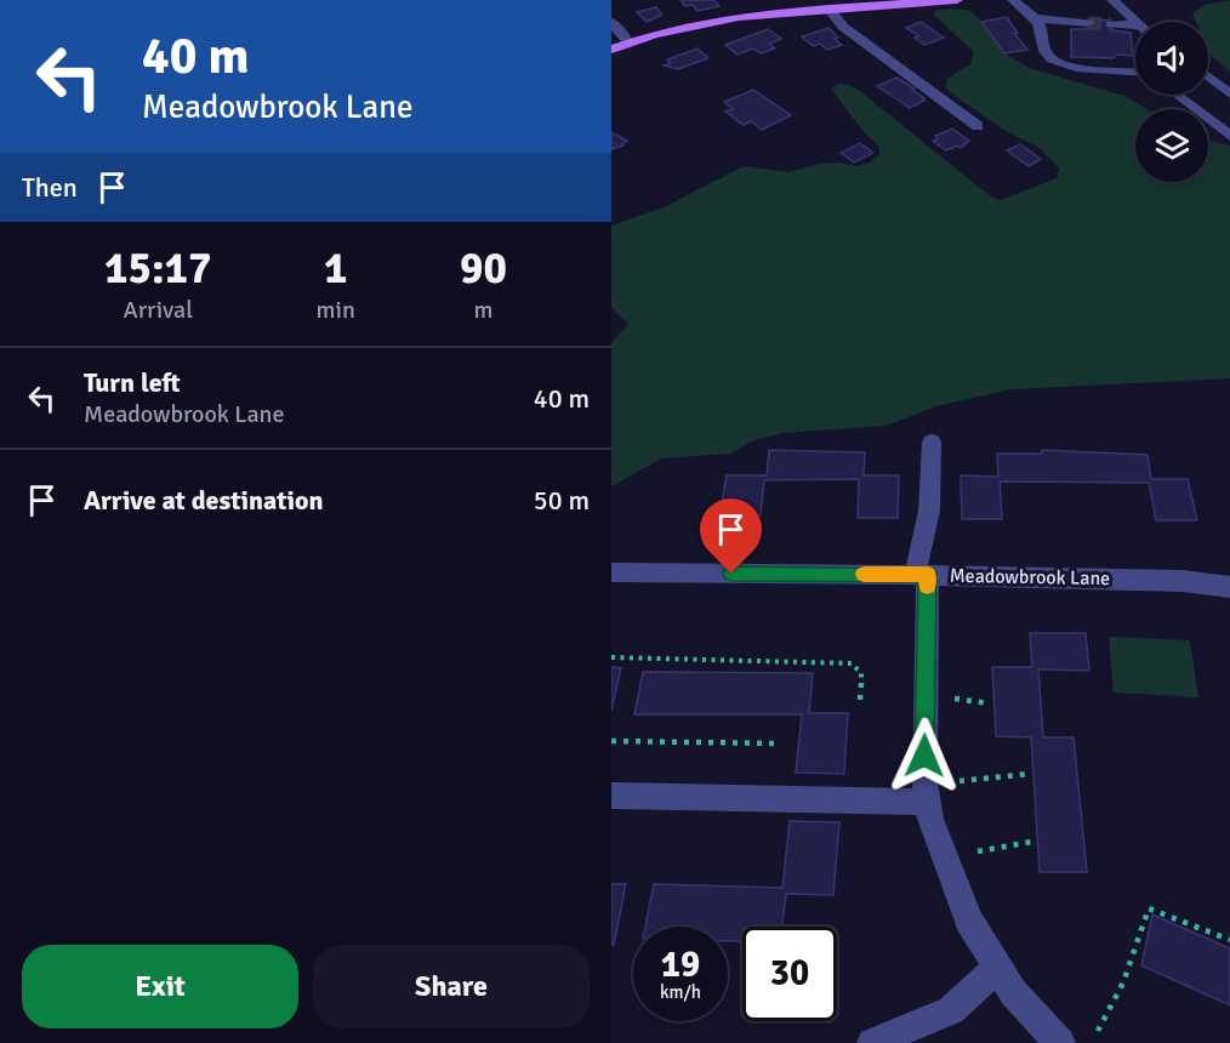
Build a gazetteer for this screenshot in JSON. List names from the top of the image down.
{
  "streets": {
    "street": ["Meadowbrook Lane"]
  },
  "page": {
    "turn": ["40 m", "Meadowbrook Lane"],
    "then": "Then",
    "eta": [
      "15:17",
      "Arrival",
      "1",
      "min",
      "90",
      "m"
    ],
    "list": [
      {
        "name": "Turn left",
        "note": "Meadowbrook Lane",
        "value": "40 m"
      },
      {
        "name": "Arrive at destination",
        "value": "50 m"
      }
    ],
    "speed": "19 km/h",
    "limit": "30",
    "buttons": ["Exit", "Share"]
  }
}
